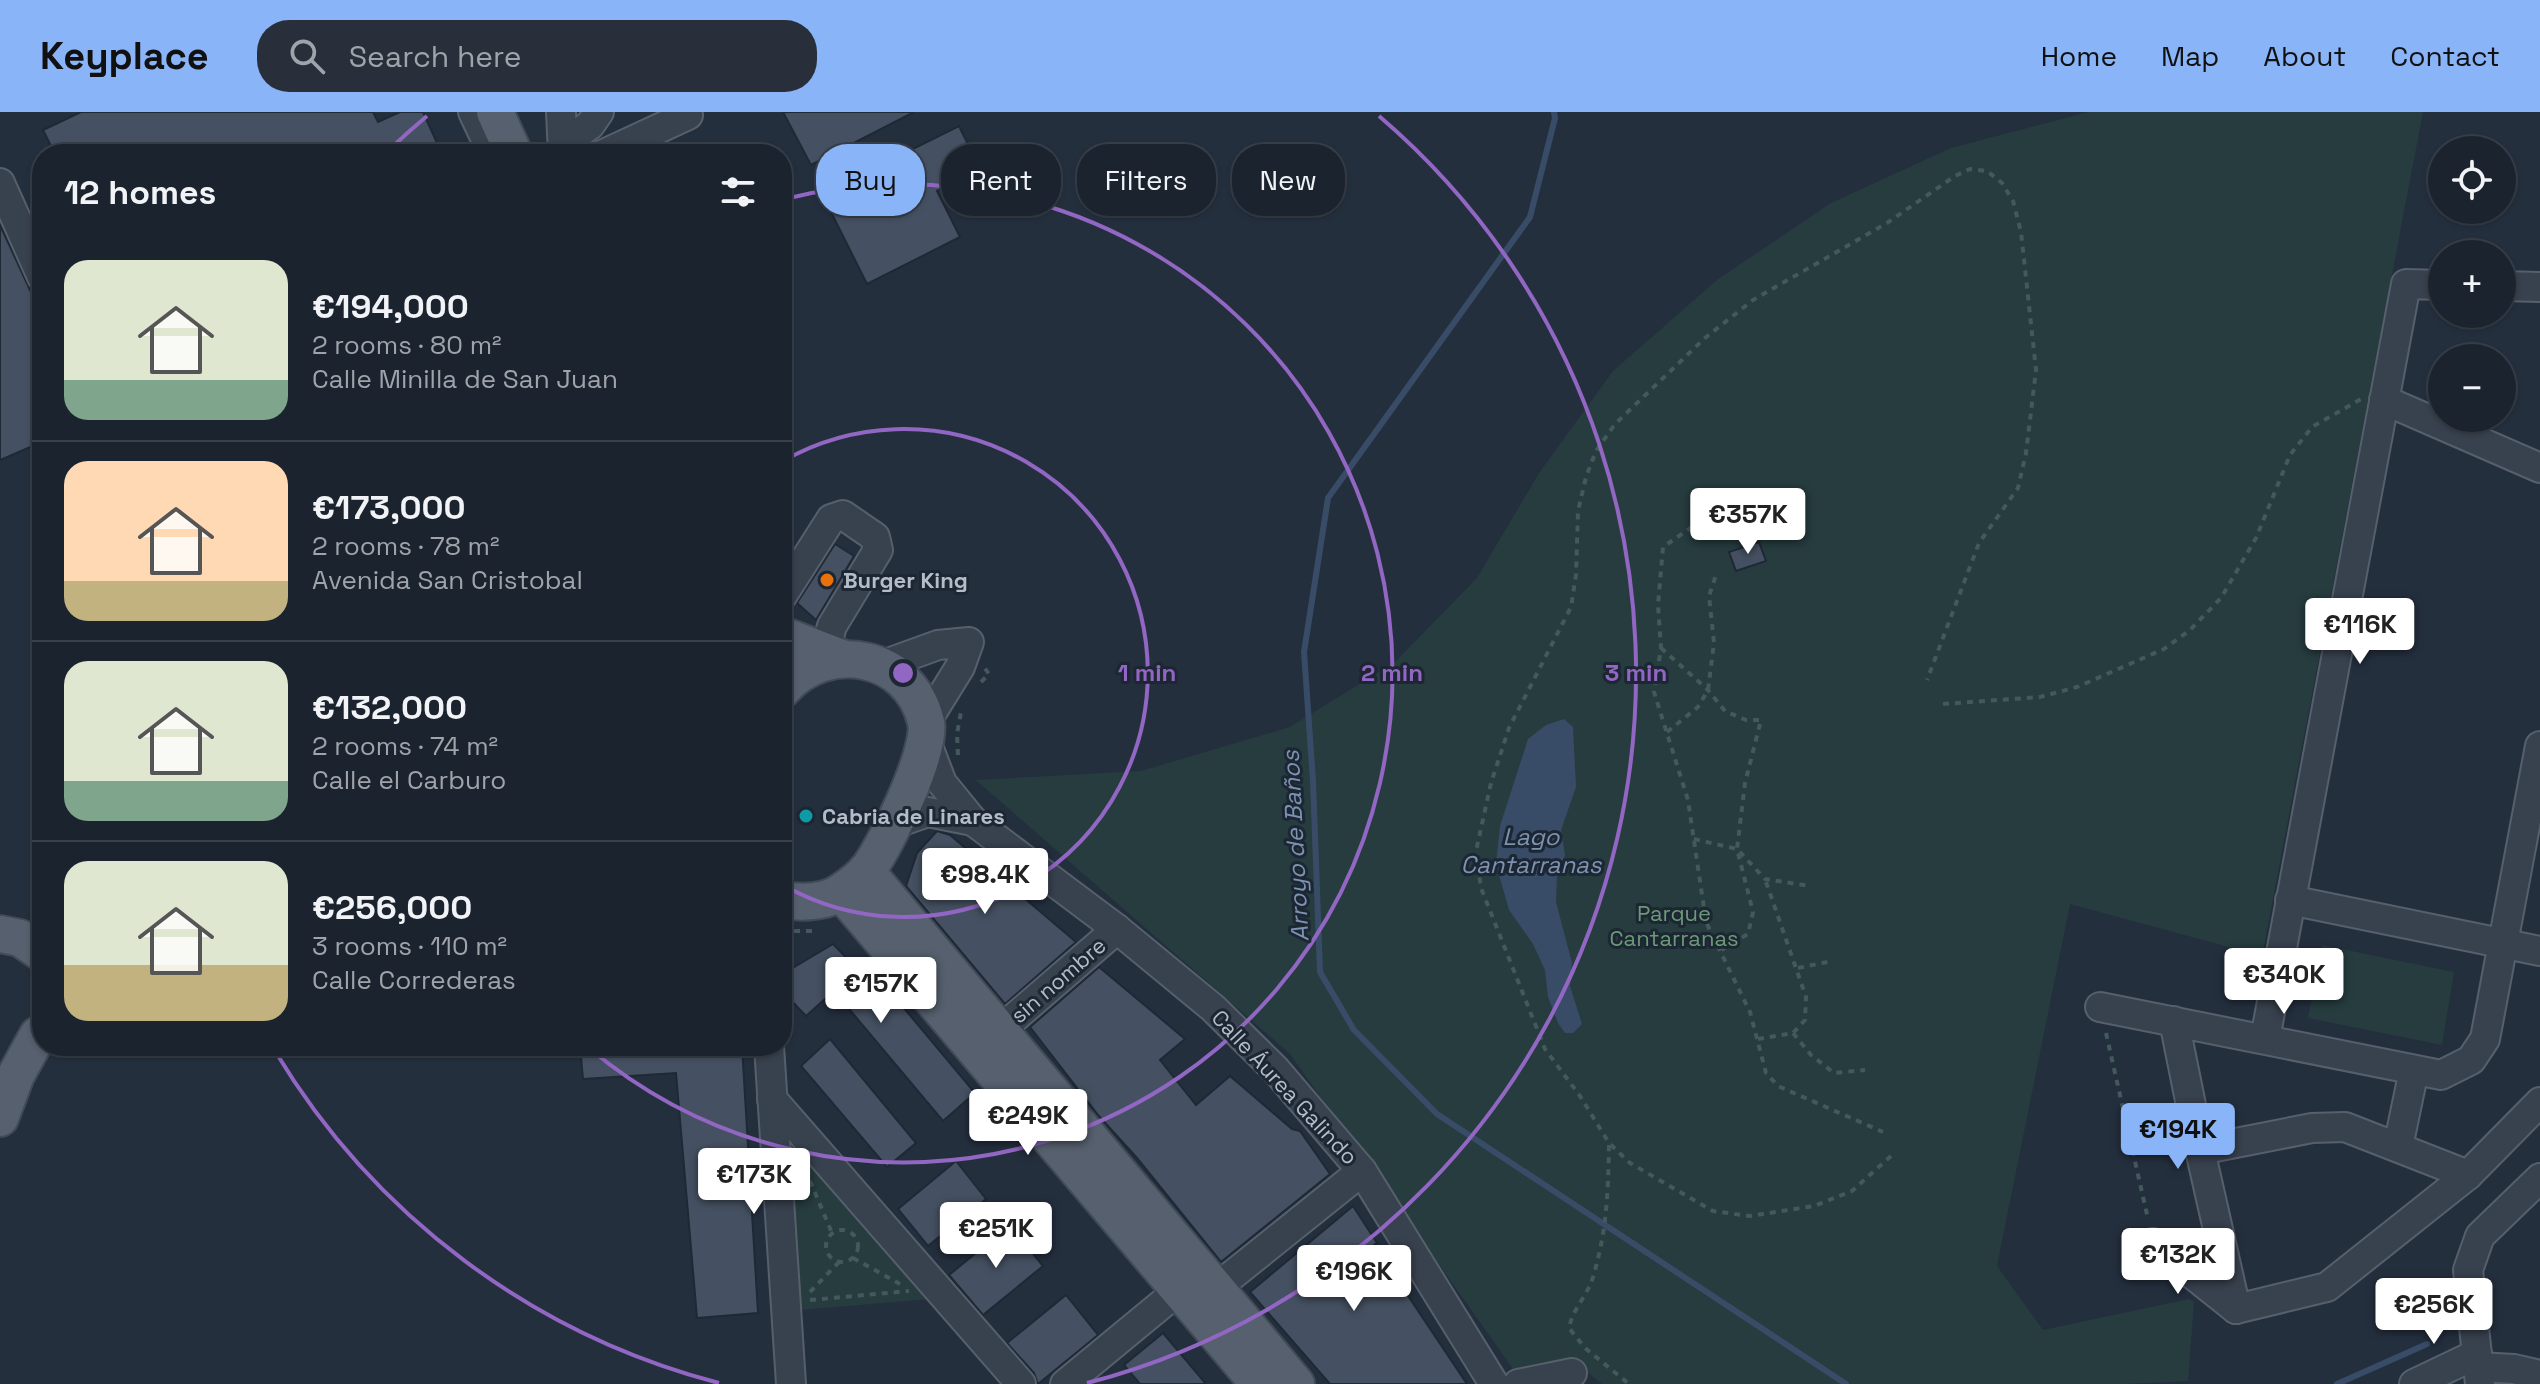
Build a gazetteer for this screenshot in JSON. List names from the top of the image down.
{
  "streets": {
    "street": ["sin nombre", "Calle Áurea Galindo"]
  },
  "crossings": [
    ["sin nombre", "Calle Áurea Galindo"]
  ],
  "water": ["Lago Cantarranas", "Arroyo de Baños"],
  "parks": ["Parque Cantarranas"],
  "places": ["Burger King", "Cabria de Linares"],
  "page": {
    "header": "Keyplace",
    "search": "Search here",
    "nav": [
      "Home",
      "Map",
      "About",
      "Contact"
    ],
    "map_buttons": ["+", "−"],
    "chip": [
      "Buy",
      "Rent",
      "Filters",
      "New"
    ],
    "heading": "12 homes",
    "list": [
      {
        "name": "€194,000",
        "note": "2 rooms · 80 m² · Calle Minilla de San Juan"
      },
      {
        "name": "€173,000",
        "note": "2 rooms · 78 m² · Avenida San Cristobal"
      },
      {
        "name": "€132,000",
        "note": "2 rooms · 74 m² · Calle el Carburo"
      },
      {
        "name": "€256,000",
        "note": "3 rooms · 110 m² · Calle Correderas"
      }
    ],
    "price": [
      "€357K",
      "€116K",
      "€98.4K",
      "€340K",
      "€157K",
      "€249K",
      "€194K",
      "€173K",
      "€251K",
      "€132K",
      "€196K",
      "€256K"
    ]
  },
  "rings": ["1 min", "2 min", "3 min"]
}
